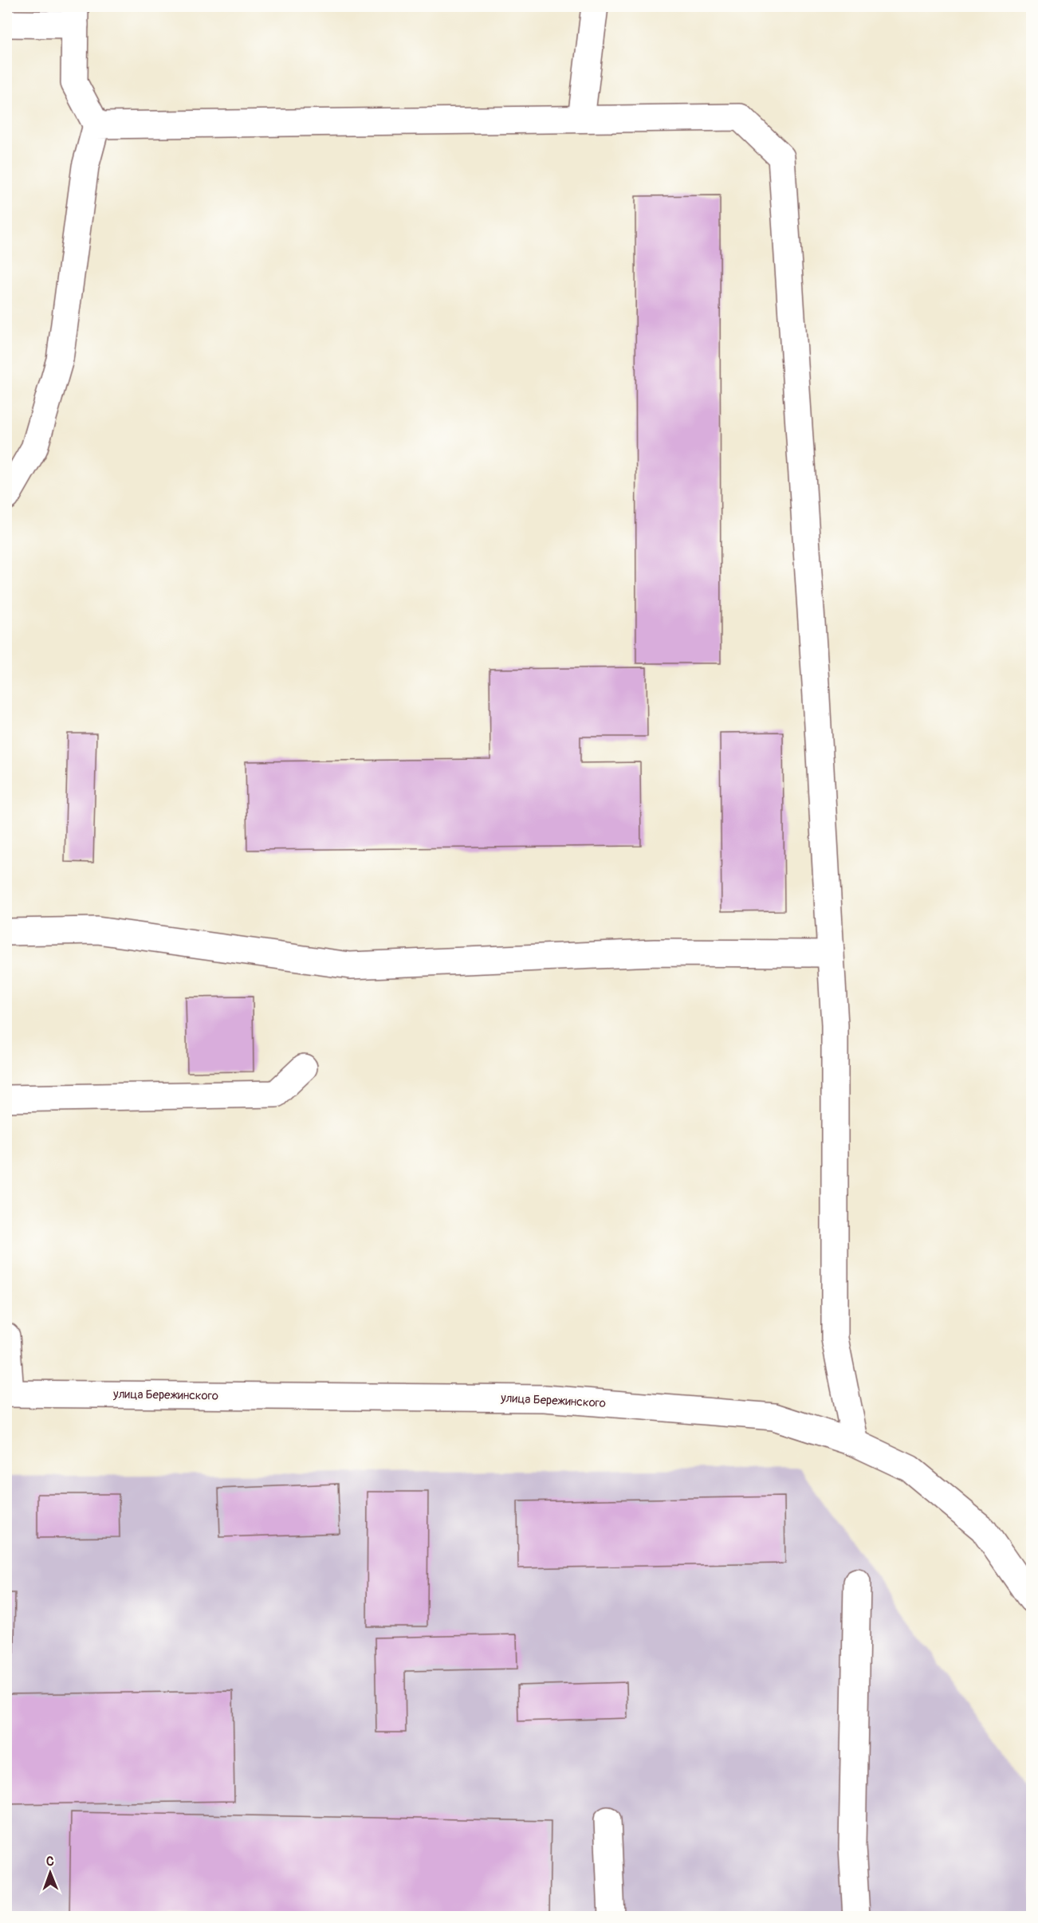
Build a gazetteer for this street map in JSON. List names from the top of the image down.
{
  "streets": {
    "main road": ["улица Бережинского"]
  },
  "north": "top"
}
